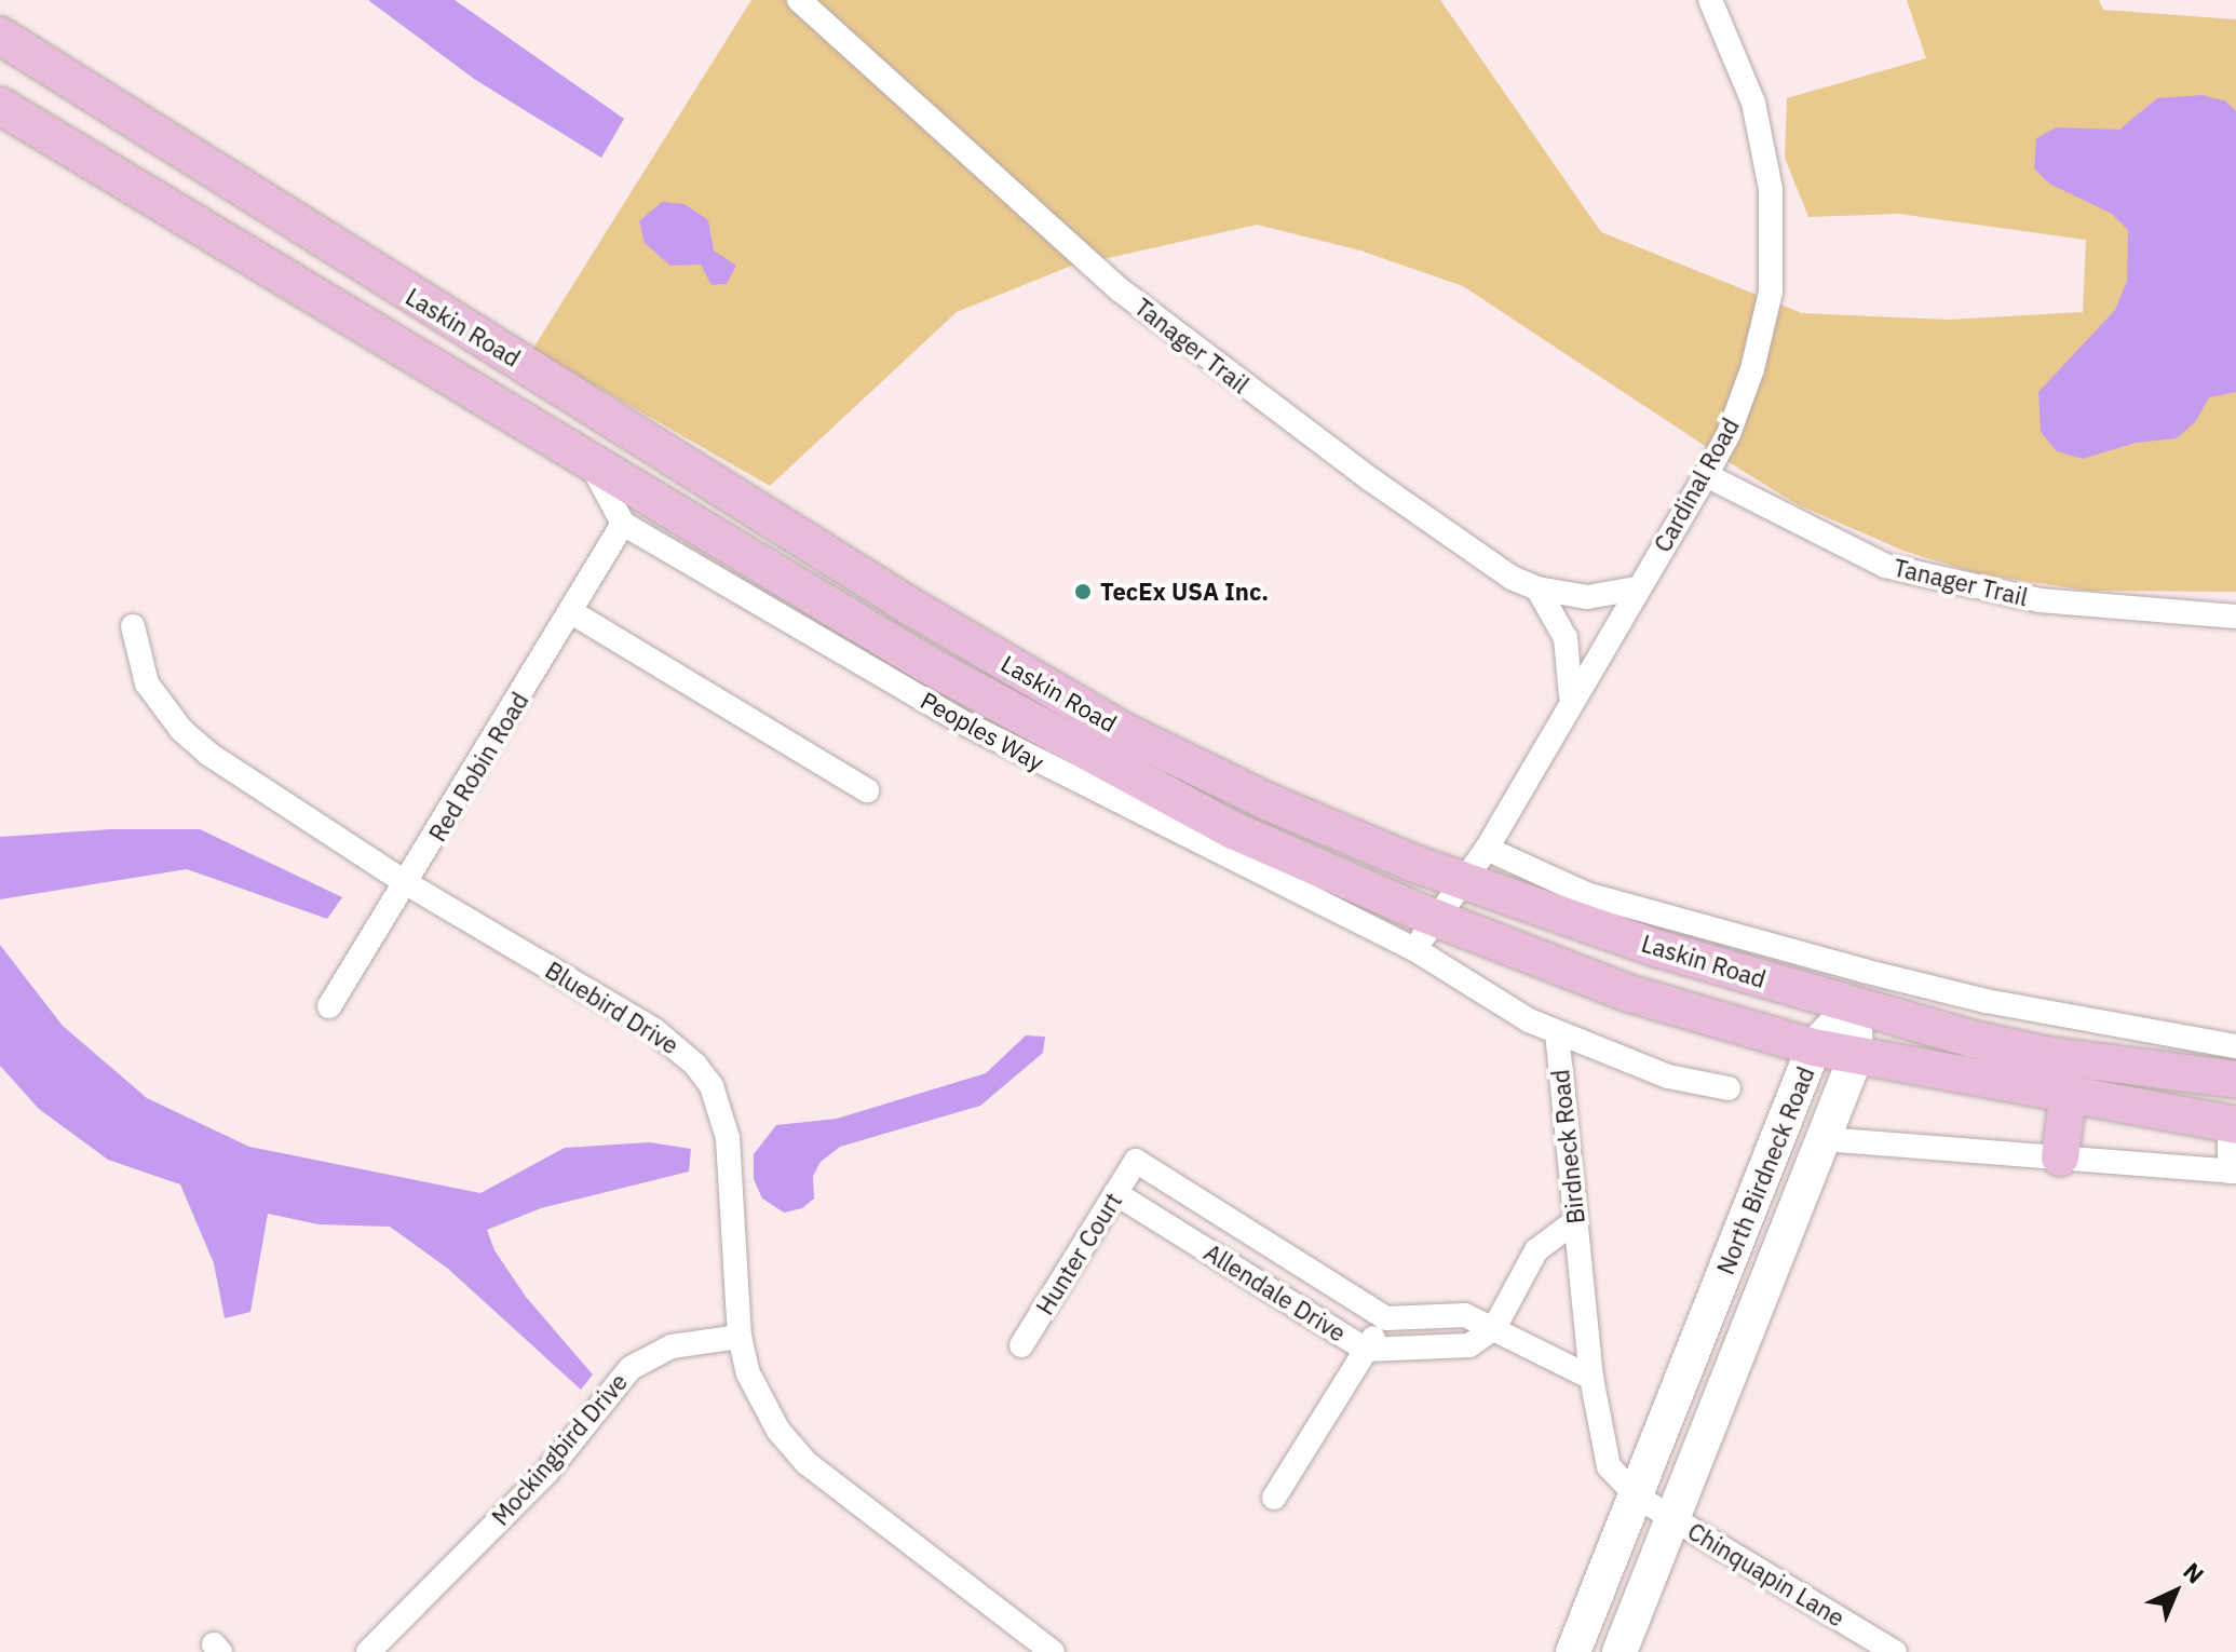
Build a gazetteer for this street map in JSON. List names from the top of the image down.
{
  "streets": {
    "main road": ["Laskin Road", "North Birdneck Road"],
    "street": [
      "Tanager Trail",
      "Cardinal Road",
      "Peoples Way",
      "Red Robin Road",
      "Bluebird Drive",
      "Birdneck Road",
      "Hunter Court",
      "Allendale Drive",
      "Mockingbird Drive",
      "Chinquapin Lane"
    ]
  },
  "crossings": [
    ["Laskin Road", "Cardinal Road"],
    ["Laskin Road", "Peoples Way"],
    ["Laskin Road", "North Birdneck Road"],
    ["Tanager Trail", "Cardinal Road"],
    ["Peoples Way", "Red Robin Road"],
    ["Red Robin Road", "Bluebird Drive"],
    ["Bluebird Drive", "Mockingbird Drive"],
    ["Birdneck Road", "North Birdneck Road"],
    ["Birdneck Road", "Chinquapin Lane"],
    ["North Birdneck Road", "Chinquapin Lane"],
    ["Hunter Court", "Allendale Drive"]
  ],
  "places": ["TecEx USA Inc."],
  "north": "top right"
}
